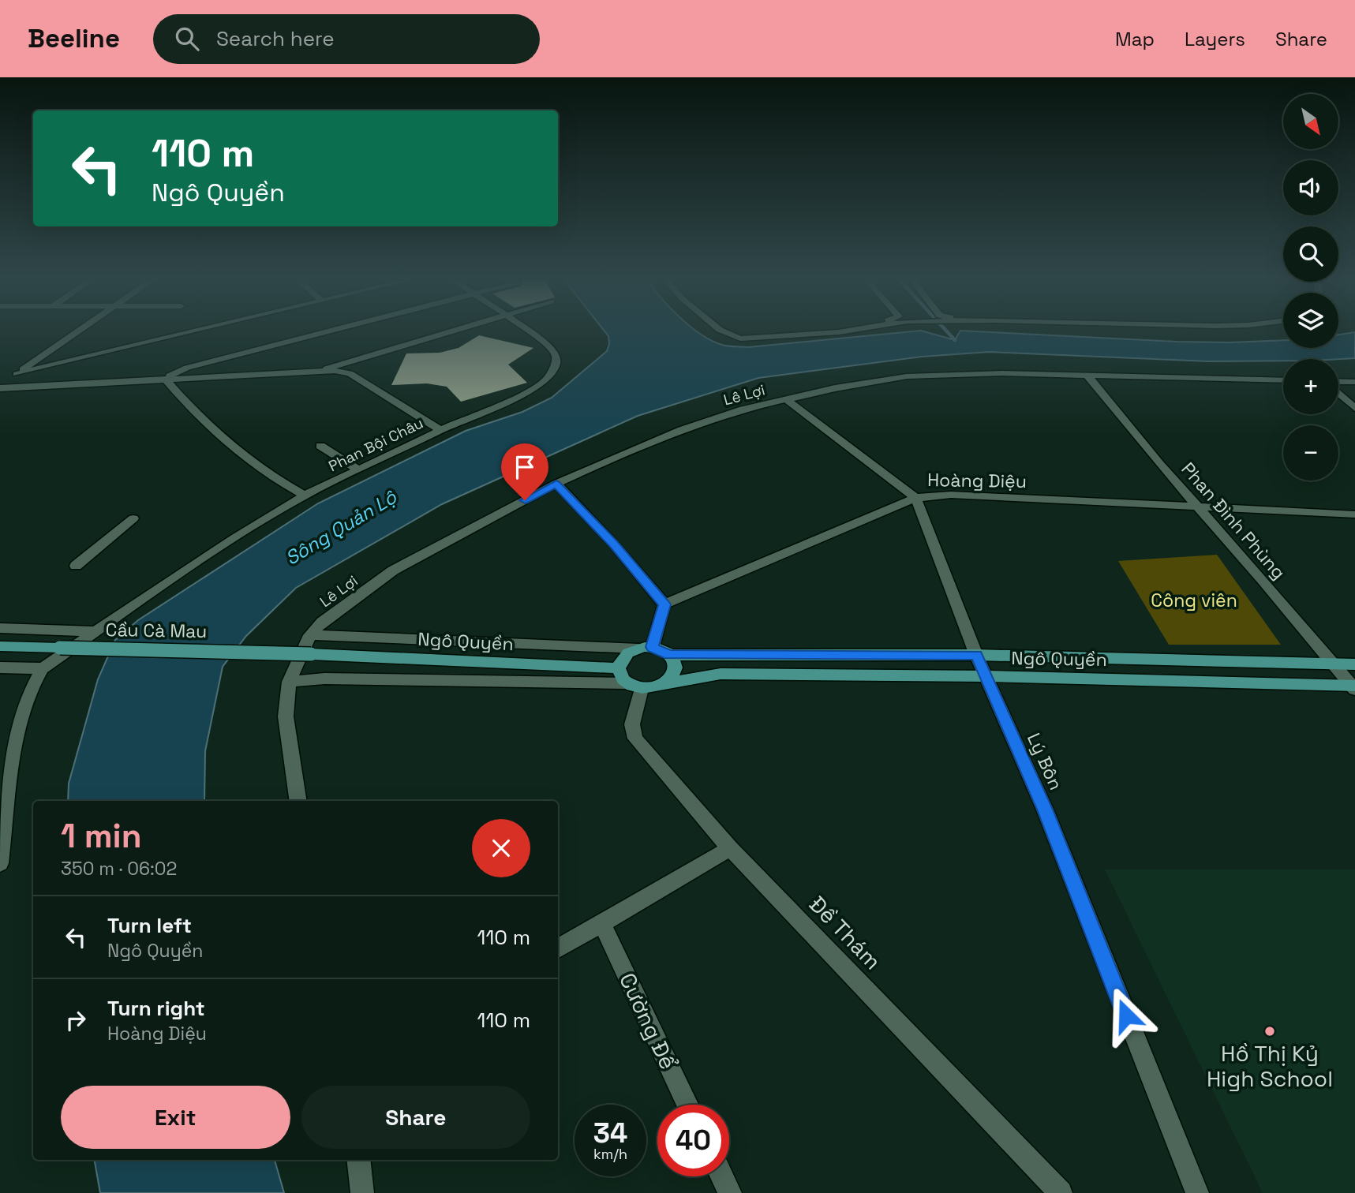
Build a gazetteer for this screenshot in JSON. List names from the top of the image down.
{
  "streets": {
    "main road": ["Cầu Cà Mau", "Ngô Quyền"],
    "street": [
      "Lê Lợi",
      "Phan Bội Châu",
      "Hoàng Diệu",
      "Phan Đình Phùng",
      "Lý Bôn",
      "Đề Thám",
      "Cường Để"
    ]
  },
  "crossings": [
    ["Lê Lợi", "Phan Đình Phùng"],
    ["Hoàng Diệu", "Phan Đình Phùng"],
    ["Hoàng Diệu", "Lý Bôn"],
    ["Phan Đình Phùng", "Ngô Quyền"],
    ["Cầu Cà Mau", "Ngô Quyền"],
    ["Ngô Quyền", "Lý Bôn"],
    ["Ngô Quyền", "Đề Thám"]
  ],
  "water": ["Sông Quản Lộ"],
  "parks": ["Công viên"],
  "places": ["Hồ Thị Kỷ High School"],
  "north": "bottom right",
  "page": {
    "header": "Beeline",
    "search": "Search here",
    "nav": ["Map", "Layers", "Share"],
    "map_buttons": ["+", "−"],
    "turn": ["110 m", "Ngô Quyền"],
    "heading": ["1 min", "350 m · 06:02"],
    "list": [
      {
        "name": "Turn left",
        "note": "Ngô Quyền",
        "value": "110 m"
      },
      {
        "name": "Turn right",
        "note": "Hoàng Diệu",
        "value": "110 m"
      }
    ],
    "buttons": ["Exit", "Share"],
    "speed": "34 km/h",
    "limit": "40"
  }
}
